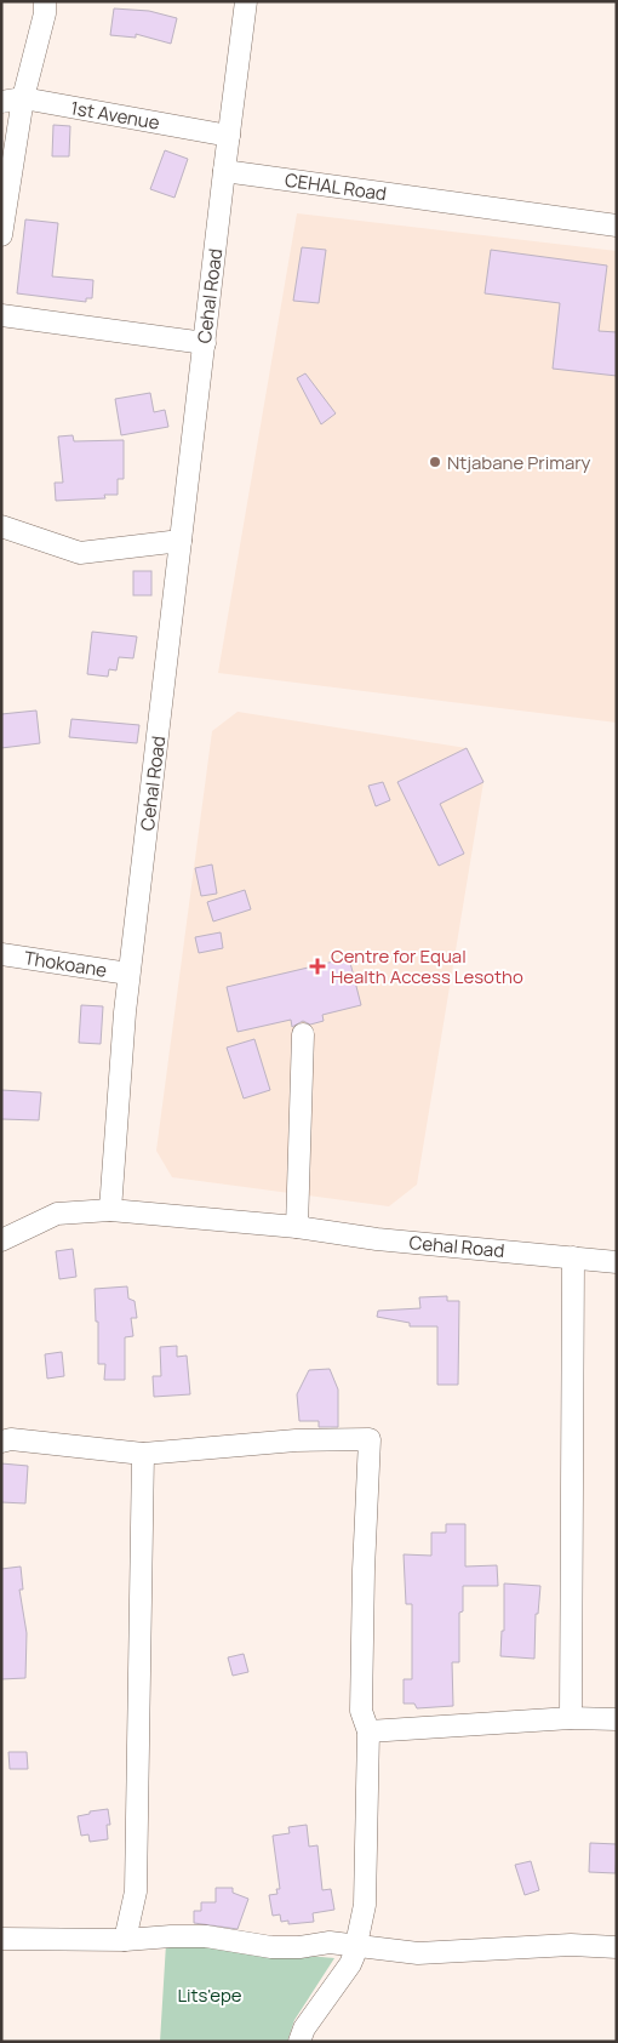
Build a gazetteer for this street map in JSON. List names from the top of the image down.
{
  "streets": {
    "street": [
      "1st Avenue",
      "CEHAL Road",
      "Cehal Road",
      "Thokoane"
    ]
  },
  "crossings": [
    ["CEHAL Road", "Cehal Road"],
    ["Cehal Road", "Thokoane"]
  ],
  "parks": ["Lits'epe"],
  "places": {
    "other": ["Ntjabane Primary"],
    "health": ["Centre for Equal Health Access Lesotho"]
  }
}
